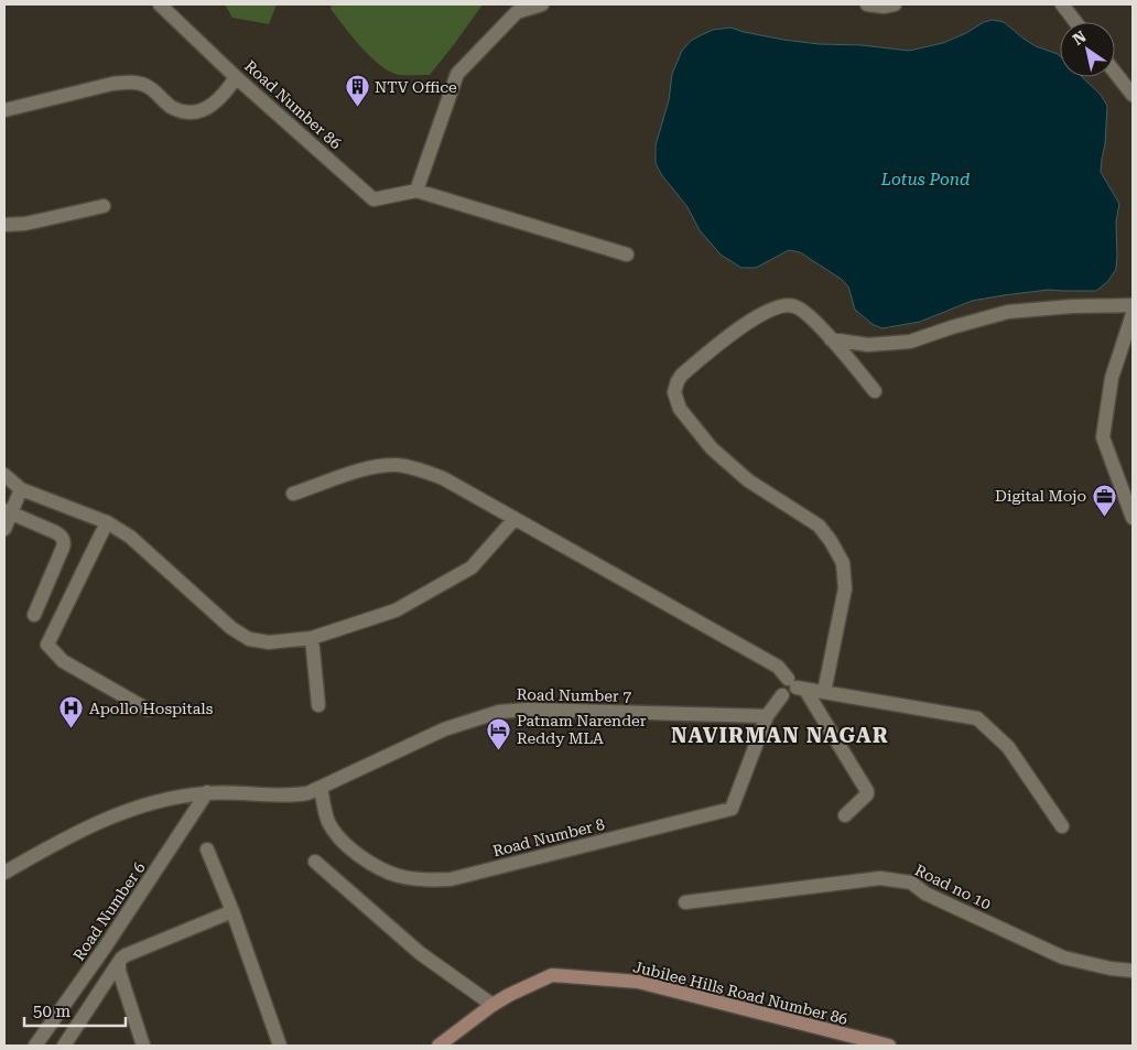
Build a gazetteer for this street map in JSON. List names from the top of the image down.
{
  "streets": {
    "street": [
      "Road Number 86",
      "Road Number 7",
      "Road Number 8",
      "Road no 10",
      "Road Number 6",
      "Jubilee Hills Road Number 86"
    ]
  },
  "crossings": [
    ["Road Number 7", "Road Number 8"],
    ["Road Number 7", "Road Number 6"]
  ],
  "districts": ["NAVIRMAN NAGAR"],
  "water": ["Lotus Pond"],
  "places": {
    "building": ["NTV Office"],
    "office": ["Digital Mojo"],
    "hospital": ["Apollo Hospitals"],
    "hotel": ["Patnam Narender Reddy MLA"]
  },
  "scale_bar": "50 m",
  "north": "top left"
}
